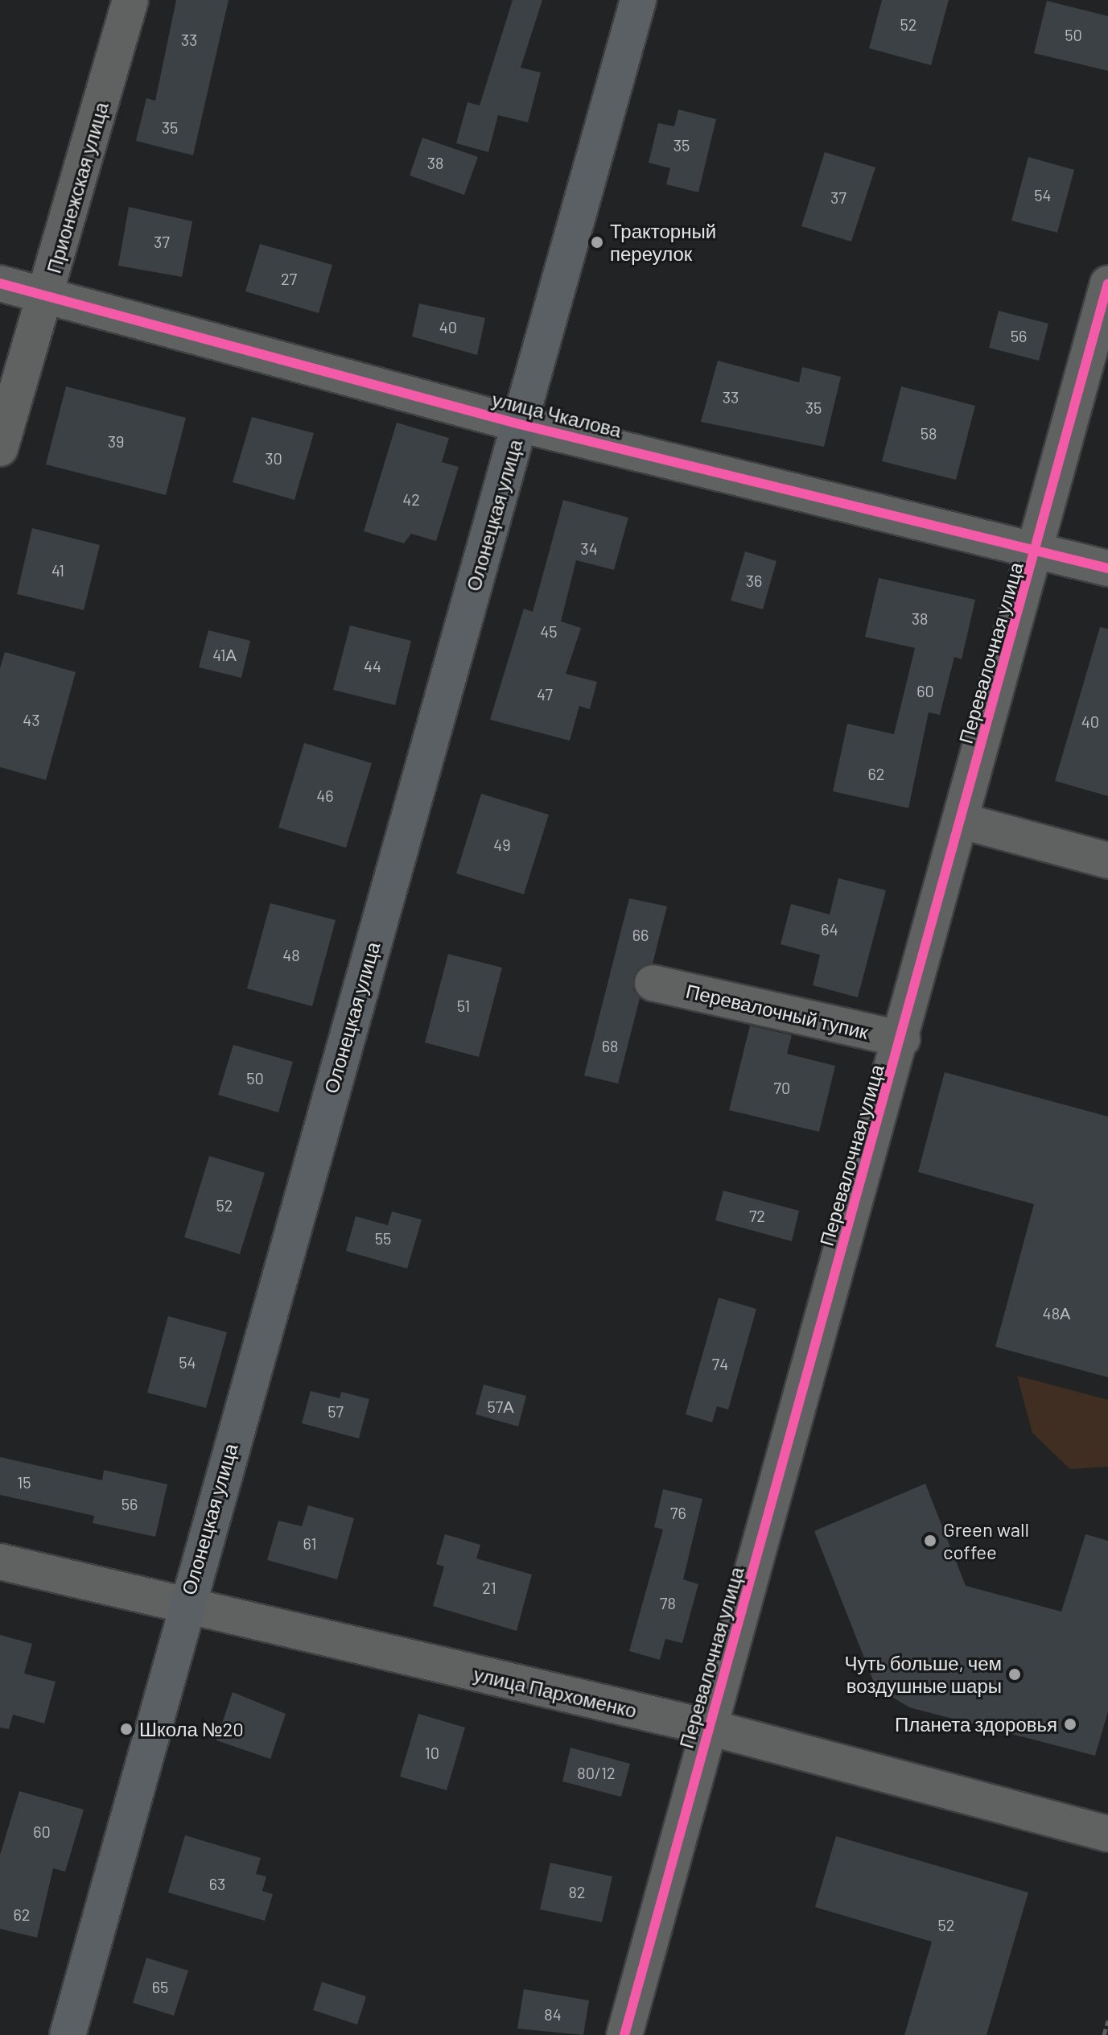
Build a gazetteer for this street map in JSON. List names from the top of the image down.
{
  "streets": {
    "main road": ["Олонецкая улица"],
    "street": [
      "Прионежская улица",
      "улица Чкалова",
      "Перевалочная улица",
      "Перевалочный тупик",
      "улица Пархоменко"
    ]
  },
  "crossings": [
    ["Прионежская улица", "улица Чкалова"],
    ["улица Чкалова", "Олонецкая улица"],
    ["улица Чкалова", "Перевалочная улица"],
    ["Олонецкая улица", "улица Пархоменко"],
    ["Перевалочная улица", "Перевалочный тупик"],
    ["Перевалочная улица", "улица Пархоменко"]
  ],
  "places": [
    "Тракторный переулок",
    "Green wall coffee",
    "Чуть больше, чем воздушные шары",
    "Планета здоровья",
    "Школа №20"
  ],
  "house_numbers": [
    "52",
    "50",
    "33",
    "35",
    "35",
    "38",
    "54",
    "37",
    "37",
    "27",
    "40",
    "56",
    "33",
    "35",
    "58",
    "39",
    "30",
    "42",
    "34",
    "41",
    "36",
    "38",
    "45",
    "41А",
    "44",
    "60",
    "47",
    "43",
    "40",
    "62",
    "46",
    "49",
    "64",
    "66",
    "48",
    "51",
    "68",
    "50",
    "70",
    "52",
    "72",
    "55",
    "48А",
    "54",
    "74",
    "57А",
    "57",
    "15",
    "56",
    "76",
    "61",
    "21",
    "78",
    "10",
    "80/12",
    "60",
    "63",
    "82",
    "62",
    "52",
    "65",
    "84"
  ]
}
